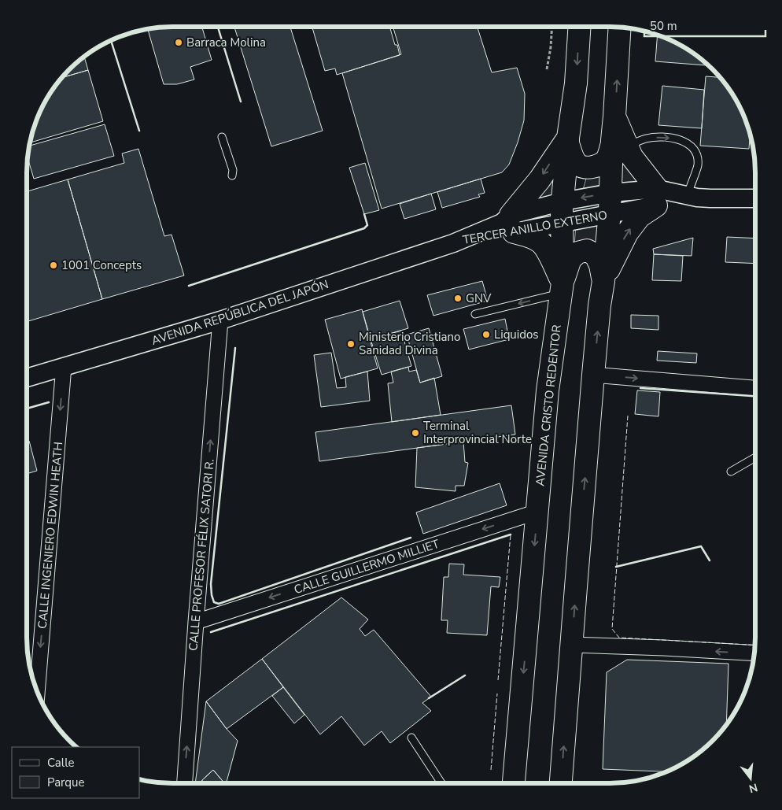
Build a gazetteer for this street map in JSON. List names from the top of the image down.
{
  "streets": {
    "main road": ["AVENIDA CRISTO REDENTOR"],
    "street": [
      "TERCER ANILLO EXTERNO",
      "AVENIDA REPÚBLICA DEL JAPÓN",
      "CALLE INGENIERO EDWIN HEATH",
      "CALLE PROFESOR FÉLIX SATORI R.",
      "CALLE GUILLERMO MILLIET"
    ]
  },
  "crossings": [
    ["TERCER ANILLO EXTERNO", "AVENIDA REPÚBLICA DEL JAPÓN"],
    ["TERCER ANILLO EXTERNO", "AVENIDA CRISTO REDENTOR"],
    ["AVENIDA REPÚBLICA DEL JAPÓN", "CALLE INGENIERO EDWIN HEATH"],
    ["AVENIDA REPÚBLICA DEL JAPÓN", "CALLE PROFESOR FÉLIX SATORI R."],
    ["AVENIDA CRISTO REDENTOR", "CALLE GUILLERMO MILLIET"],
    ["CALLE PROFESOR FÉLIX SATORI R.", "CALLE GUILLERMO MILLIET"]
  ],
  "one_way": ["CALLE INGENIERO EDWIN HEATH", "CALLE PROFESOR FÉLIX SATORI R.", "CALLE GUILLERMO MILLIET"],
  "places": [
    "Barraca Molina",
    "1001 Concepts",
    "GNV",
    "Liquidos",
    "Ministerio Cristiano Sanidad Divina",
    "Terminal Interprovincial Norte"
  ],
  "legend": ["Calle", "Parque"],
  "scale_bar": "50 m",
  "north": "bottom"
}
